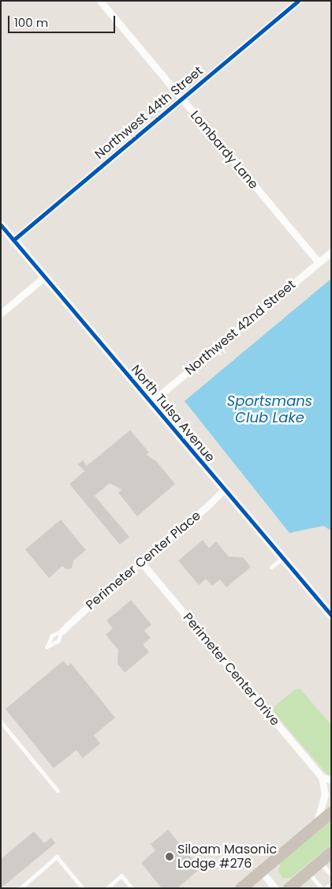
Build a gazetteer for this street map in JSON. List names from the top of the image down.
{
  "streets": {
    "street": [
      "Northwest 44th Street",
      "Lombardy Lane",
      "Northwest 42nd Street",
      "North Tulsa Avenue",
      "Perimeter Center Place",
      "Perimeter Center Drive"
    ]
  },
  "crossings": [
    ["Northwest 44th Street", "Lombardy Lane"],
    ["Northwest 44th Street", "North Tulsa Avenue"],
    ["Lombardy Lane", "Northwest 42nd Street"],
    ["Northwest 42nd Street", "North Tulsa Avenue"],
    ["North Tulsa Avenue", "Perimeter Center Place"],
    ["Perimeter Center Place", "Perimeter Center Drive"]
  ],
  "water": ["Sportsmans Club Lake"],
  "places": ["Siloam Masonic Lodge #276"],
  "scale_bar": "100 m"
}
